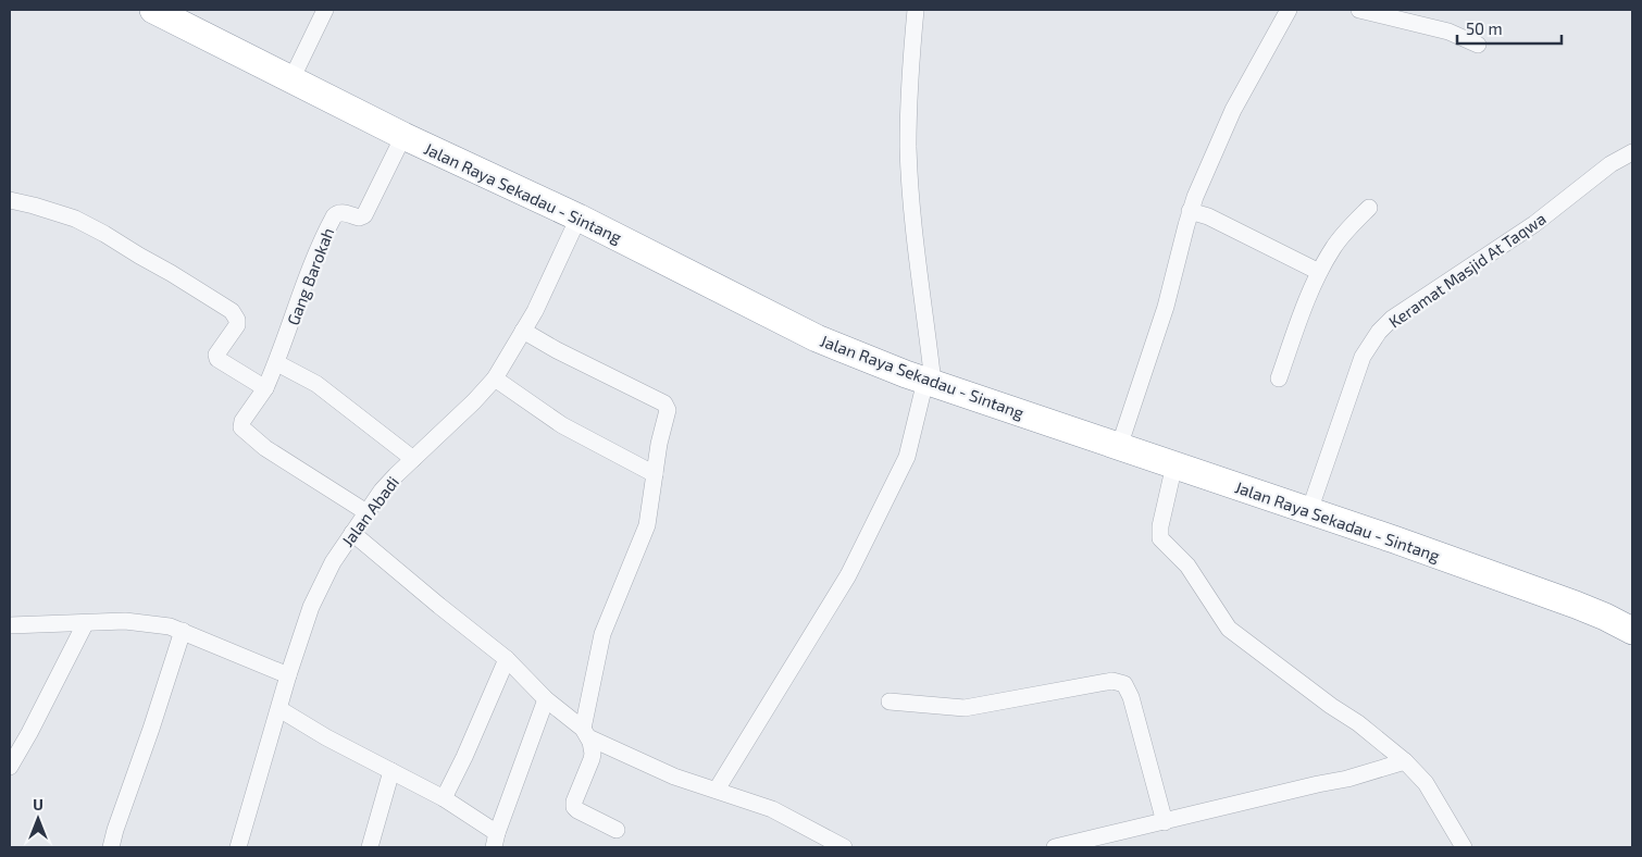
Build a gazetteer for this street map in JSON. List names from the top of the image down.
{
  "streets": {
    "highway": ["Jalan Raya Sekadau - Sintang"],
    "street": ["Keramat Masjid At Taqwa", "Gang Barokah", "Jalan Abadi"]
  },
  "crossings": [
    ["Jalan Raya Sekadau - Sintang", "Keramat Masjid At Taqwa"],
    ["Jalan Raya Sekadau - Sintang", "Gang Barokah"],
    ["Jalan Raya Sekadau - Sintang", "Jalan Abadi"],
    ["Gang Barokah", "Jalan Abadi"]
  ],
  "scale_bar": "50 m",
  "north": "top"
}
